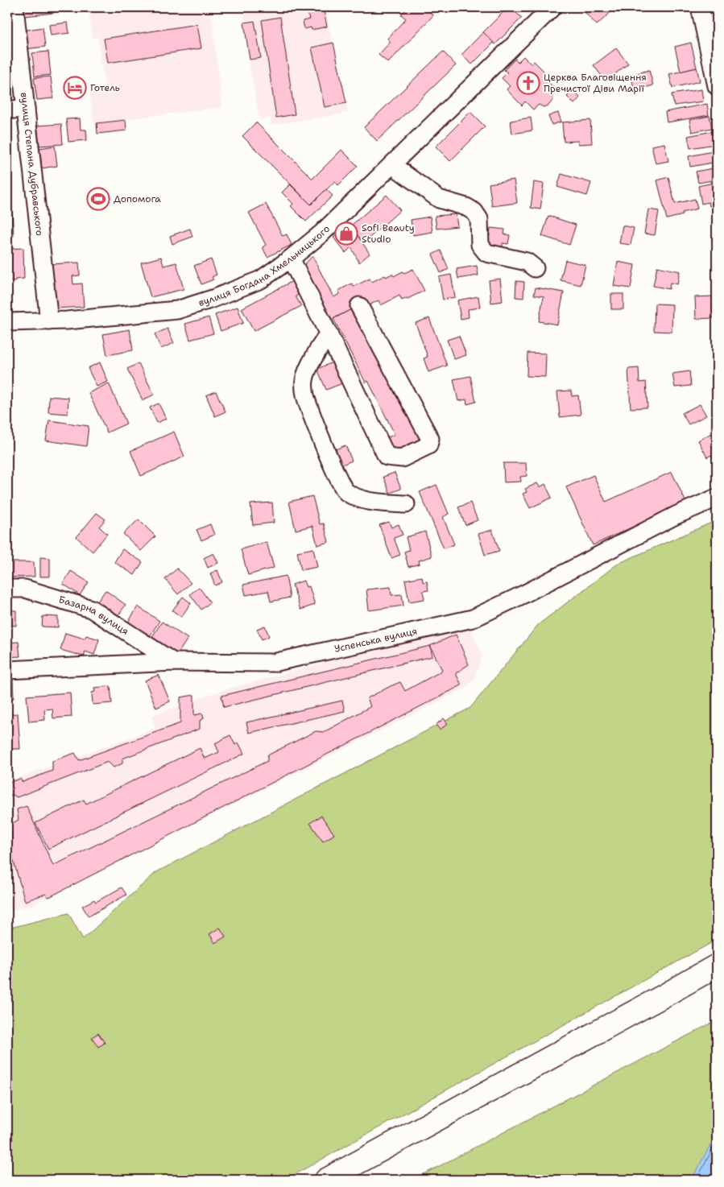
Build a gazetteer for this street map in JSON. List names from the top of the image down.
{
  "streets": {
    "street": [
      "вулиця Степана Дубравського",
      "вулиця Богдана Хмельницького",
      "Базарна вулиця",
      "Успенська вулиця"
    ]
  },
  "crossings": [
    ["вулиця Степана Дубравського", "вулиця Богдана Хмельницького"],
    ["Базарна вулиця", "Успенська вулиця"]
  ],
  "places": {
    "church": ["Церква Благовіщення Пречистої Діви Марії"],
    "hotel": ["Готель"],
    "sports": ["Допомога"],
    "shop": ["Sofi Beauty Studio"]
  }
}
